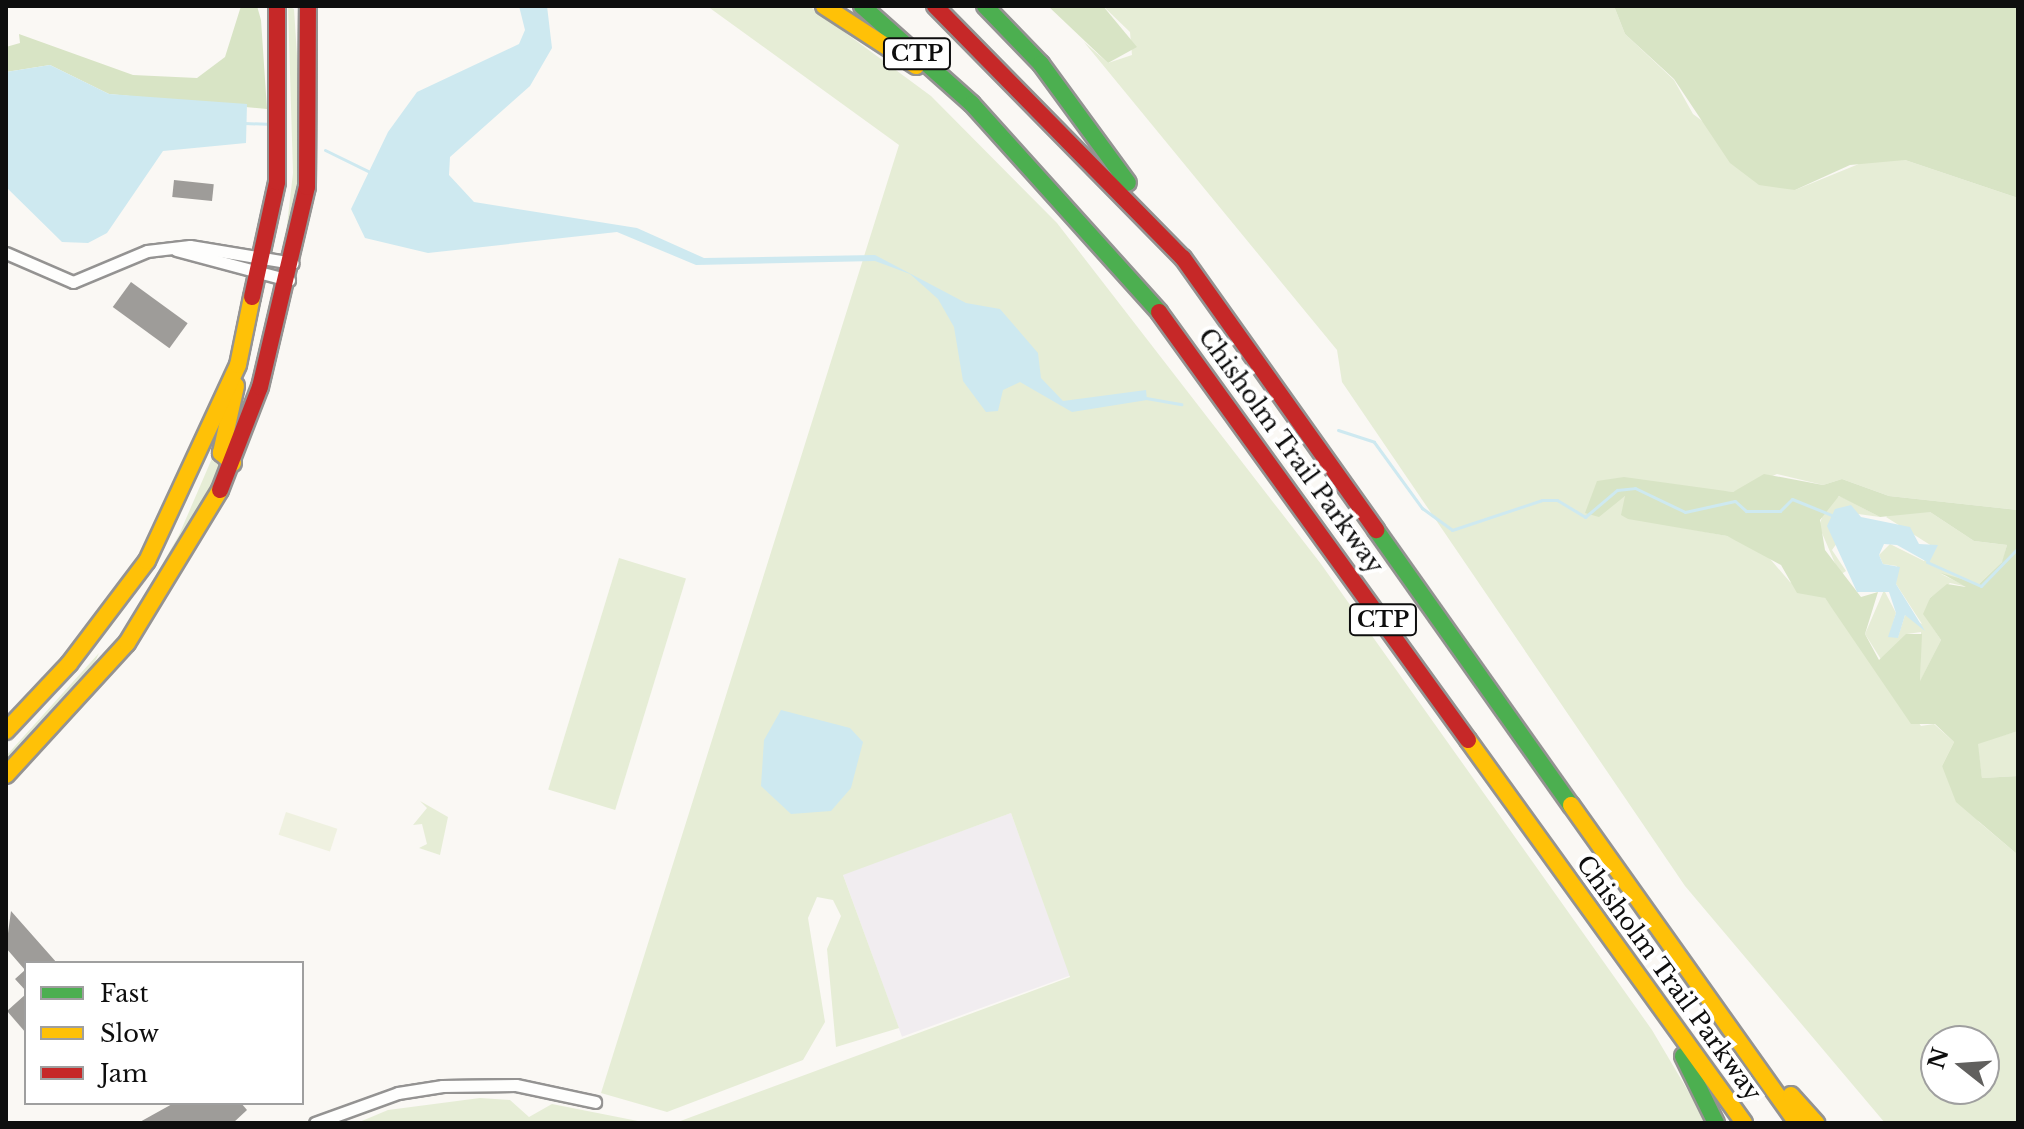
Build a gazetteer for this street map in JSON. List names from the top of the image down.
{
  "streets": {
    "main road": ["CTP", "Chisholm Trail Parkway"]
  },
  "legend": ["Fast", "Slow", "Jam"],
  "north": "left"
}
